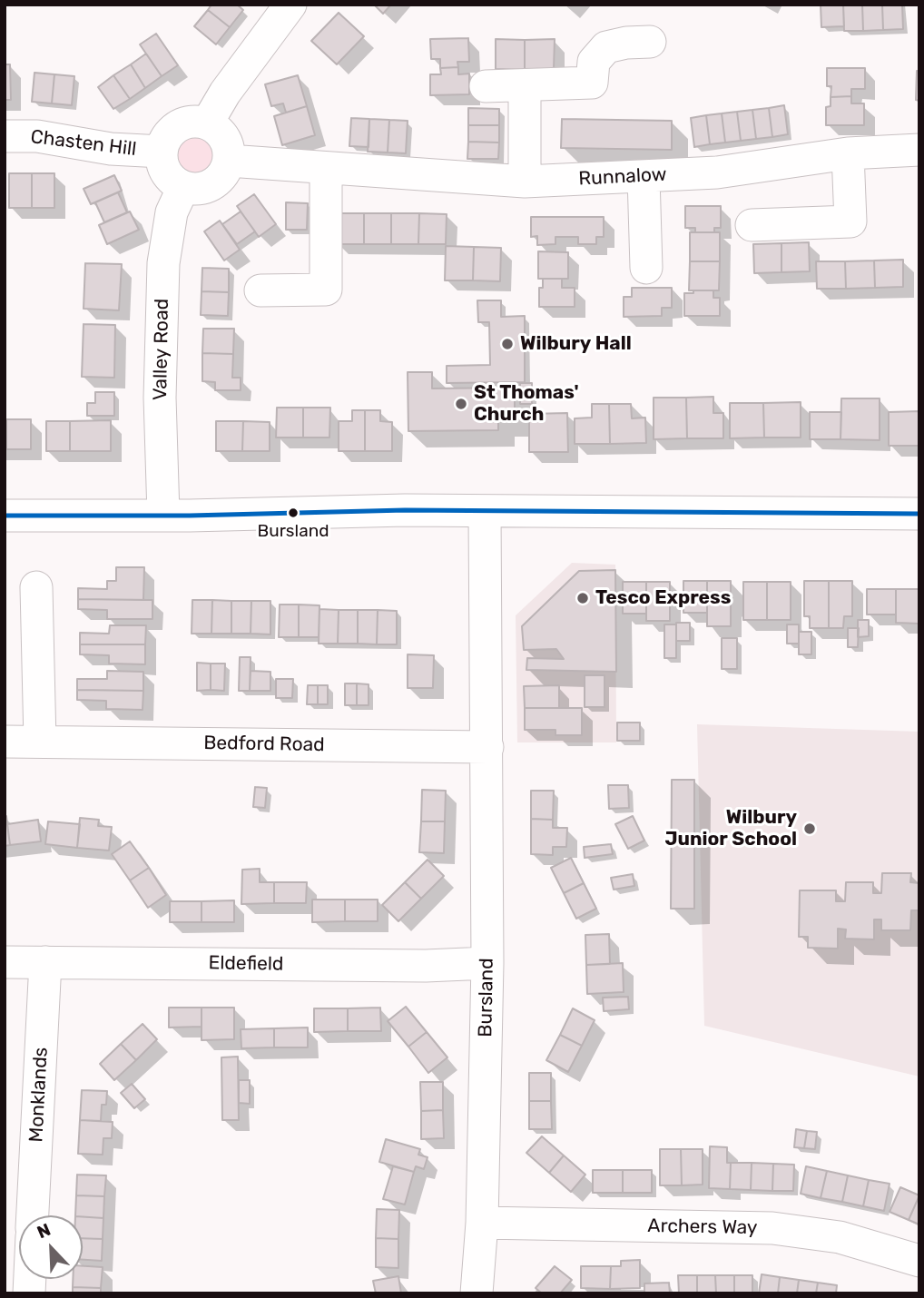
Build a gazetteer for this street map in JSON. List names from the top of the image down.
{
  "streets": {
    "street": [
      "Chasten Hill",
      "Runnalow",
      "Valley Road",
      "Bedford Road",
      "Eldefield",
      "Bursland",
      "Monklands",
      "Archers Way"
    ]
  },
  "crossings": [
    ["Chasten Hill", "Runnalow"],
    ["Chasten Hill", "Valley Road"],
    ["Runnalow", "Valley Road"],
    ["Bedford Road", "Bursland"],
    ["Eldefield", "Bursland"],
    ["Eldefield", "Monklands"],
    ["Bursland", "Archers Way"]
  ],
  "places": [
    "Wilbury Hall",
    "St Thomas' Church",
    "Bursland",
    "Tesco Express",
    "Wilbury Junior School"
  ],
  "north": "top left"
}
